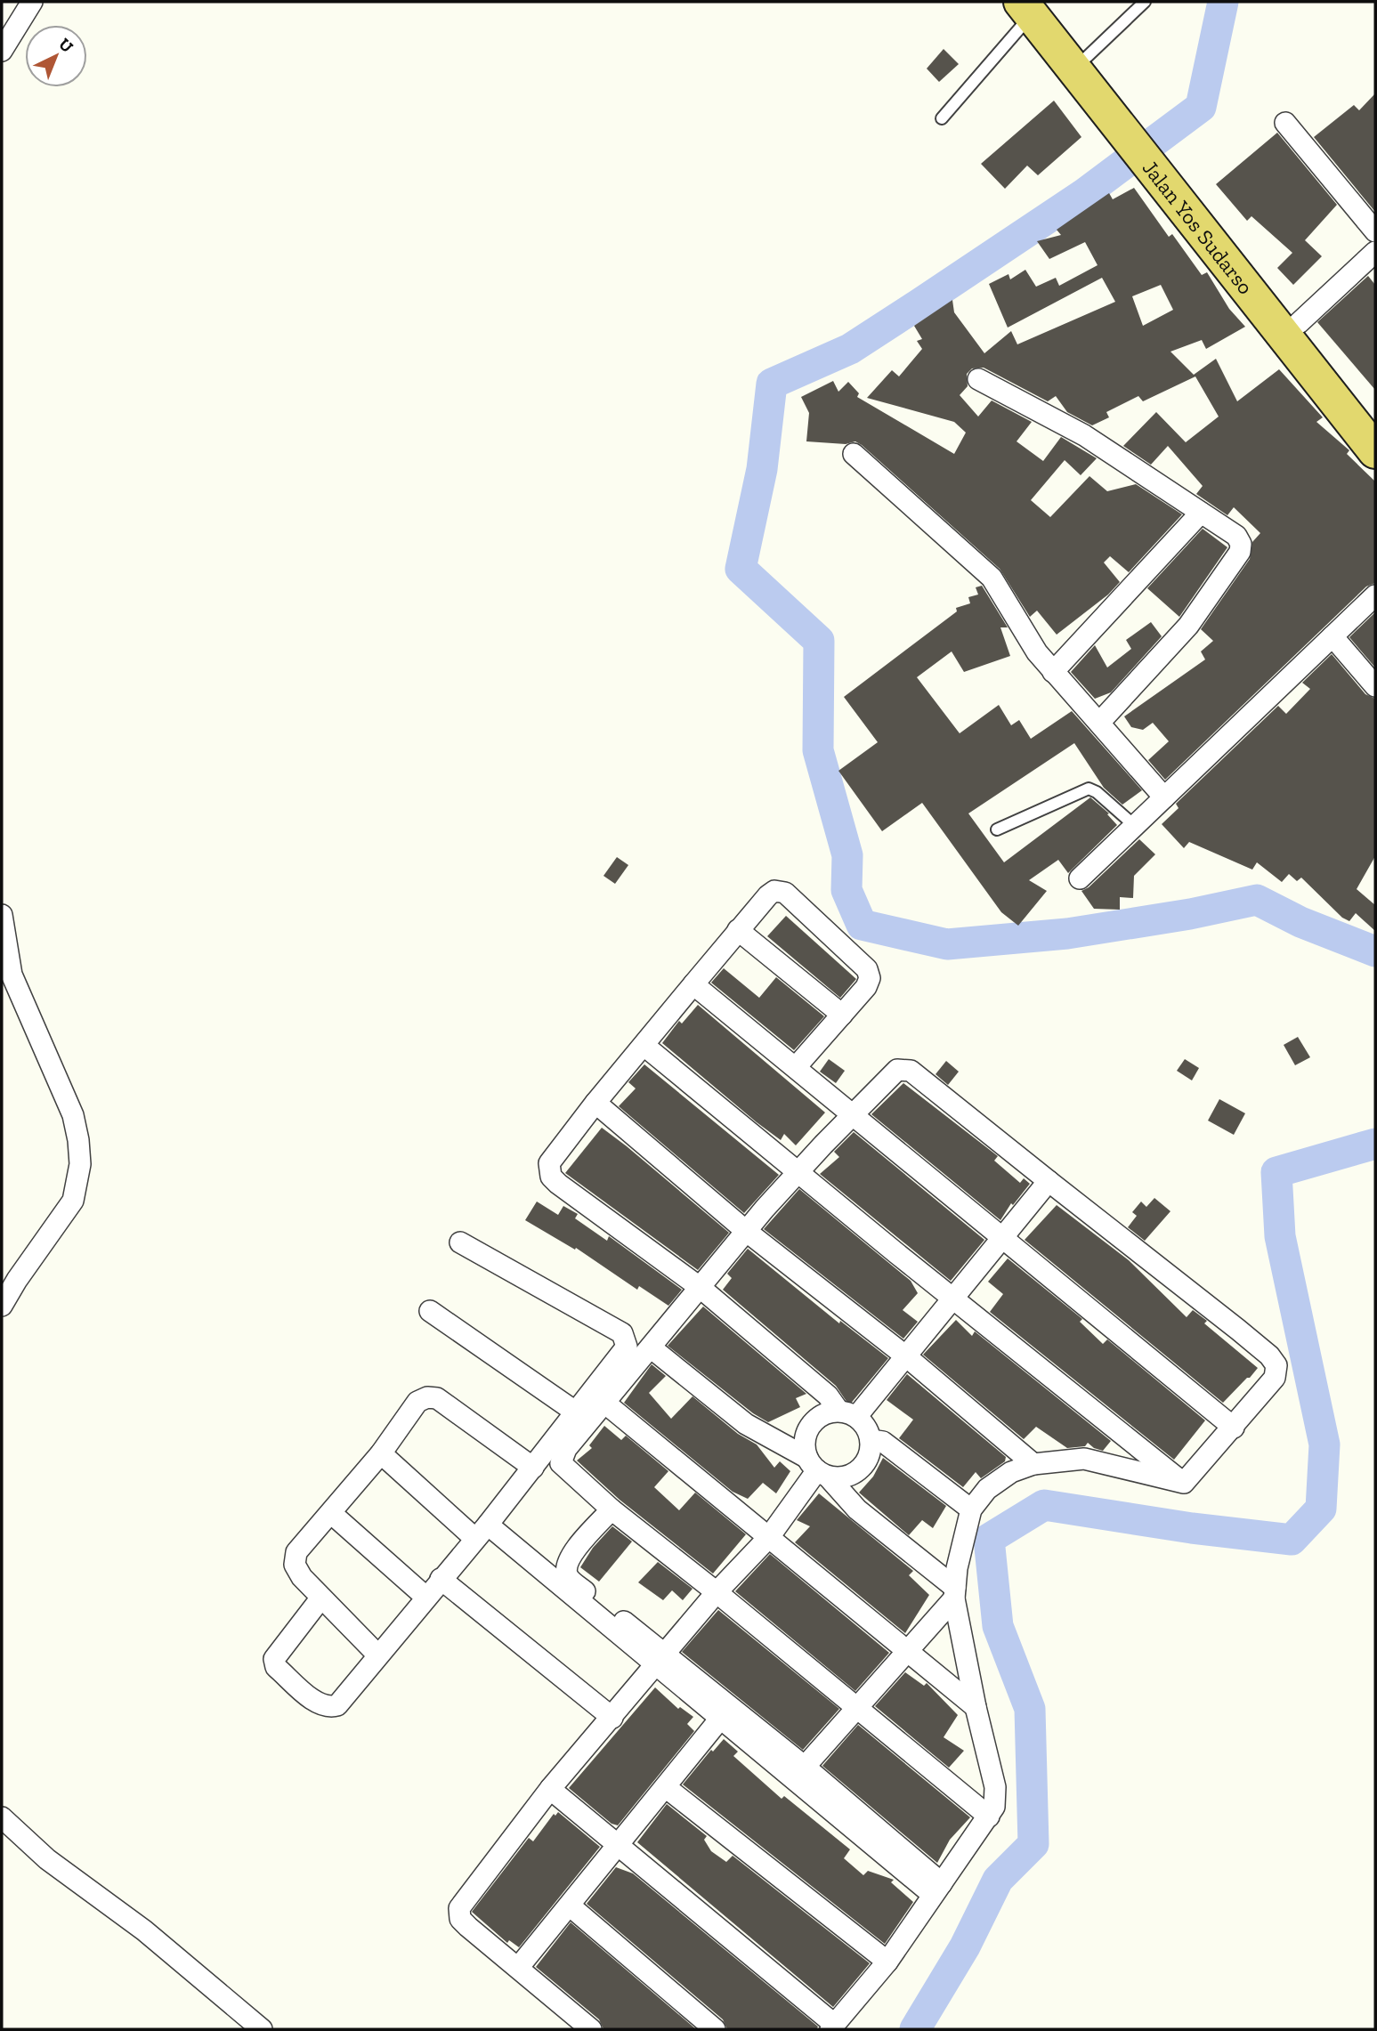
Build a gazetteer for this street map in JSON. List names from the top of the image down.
{
  "streets": {
    "highway": ["Jalan Yos Sudarso"]
  },
  "north": "top right"
}
